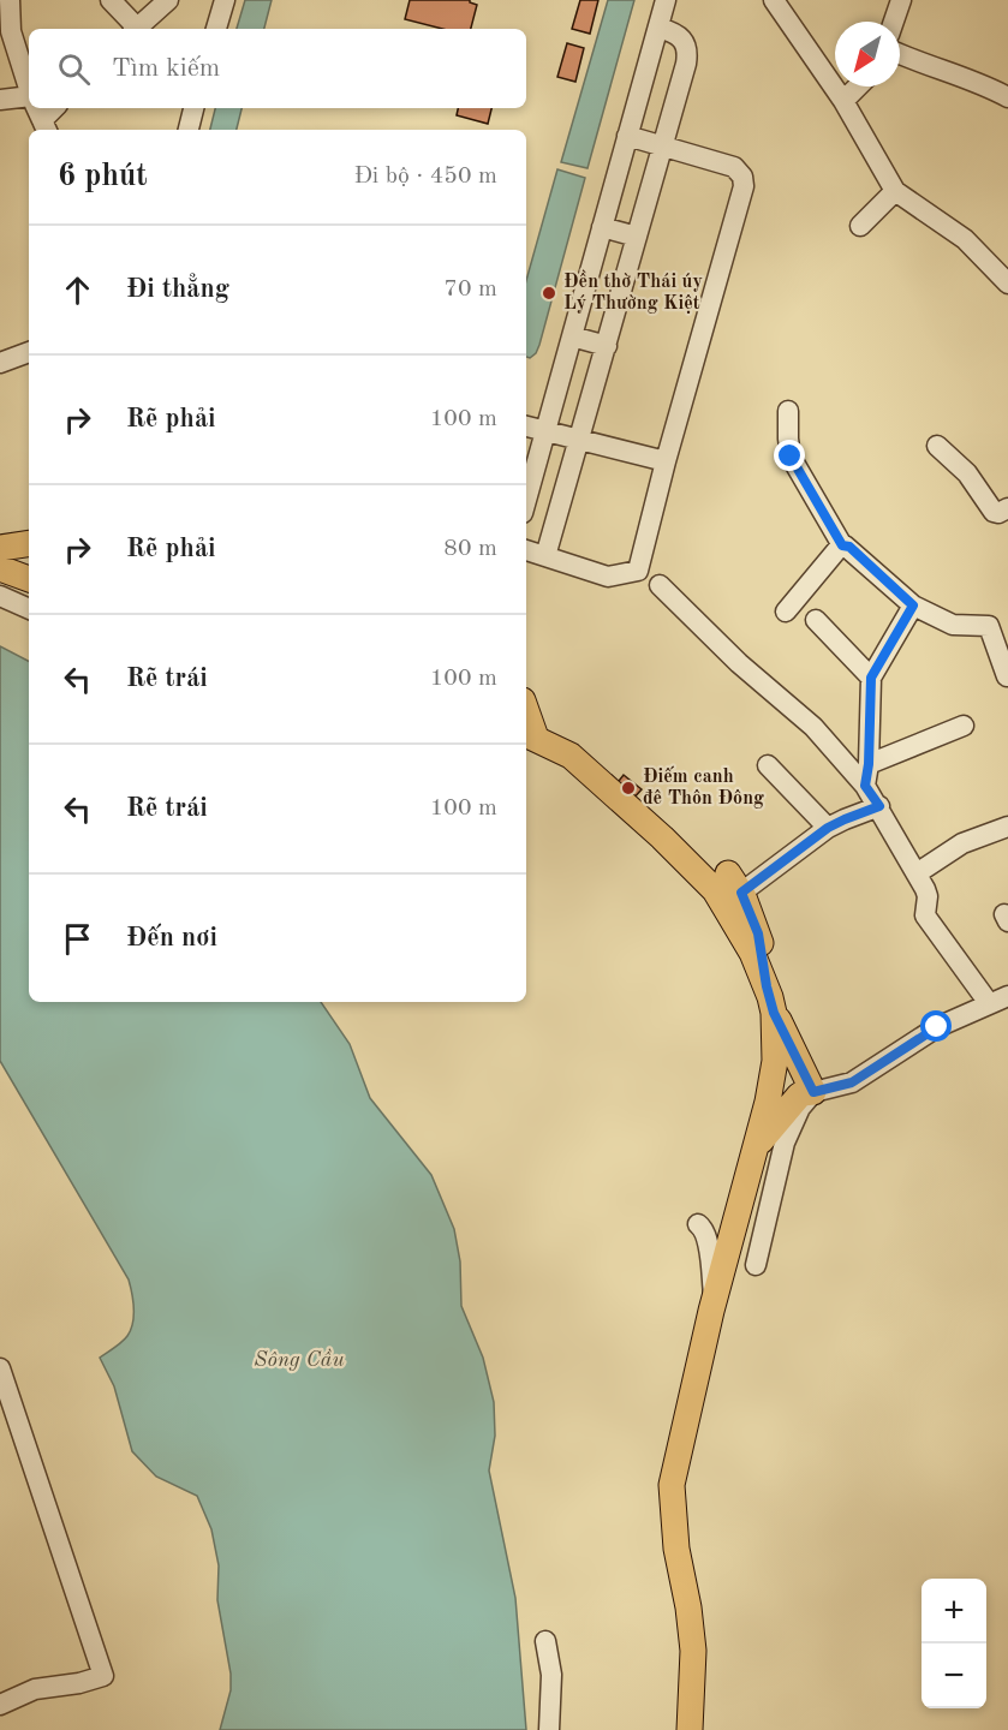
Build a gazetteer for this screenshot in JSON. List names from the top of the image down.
{
  "water": ["Sông Cầu"],
  "places": ["Đền thờ Thái úy Lý Thường Kiệt", "Điếm canh đê Thôn Đông"],
  "north": "bottom left",
  "page": {
    "search": "Tìm kiếm",
    "heading": ["6 phút", "Đi bộ · 450 m"],
    "list": [
      ["Đi thẳng", "70 m"],
      ["Rẽ phải", "100 m"],
      ["Rẽ phải", "80 m"],
      ["Rẽ trái", "100 m"],
      ["Rẽ trái", "100 m"],
      "Đến nơi"
    ],
    "map_buttons": ["+", "−"]
  }
}
